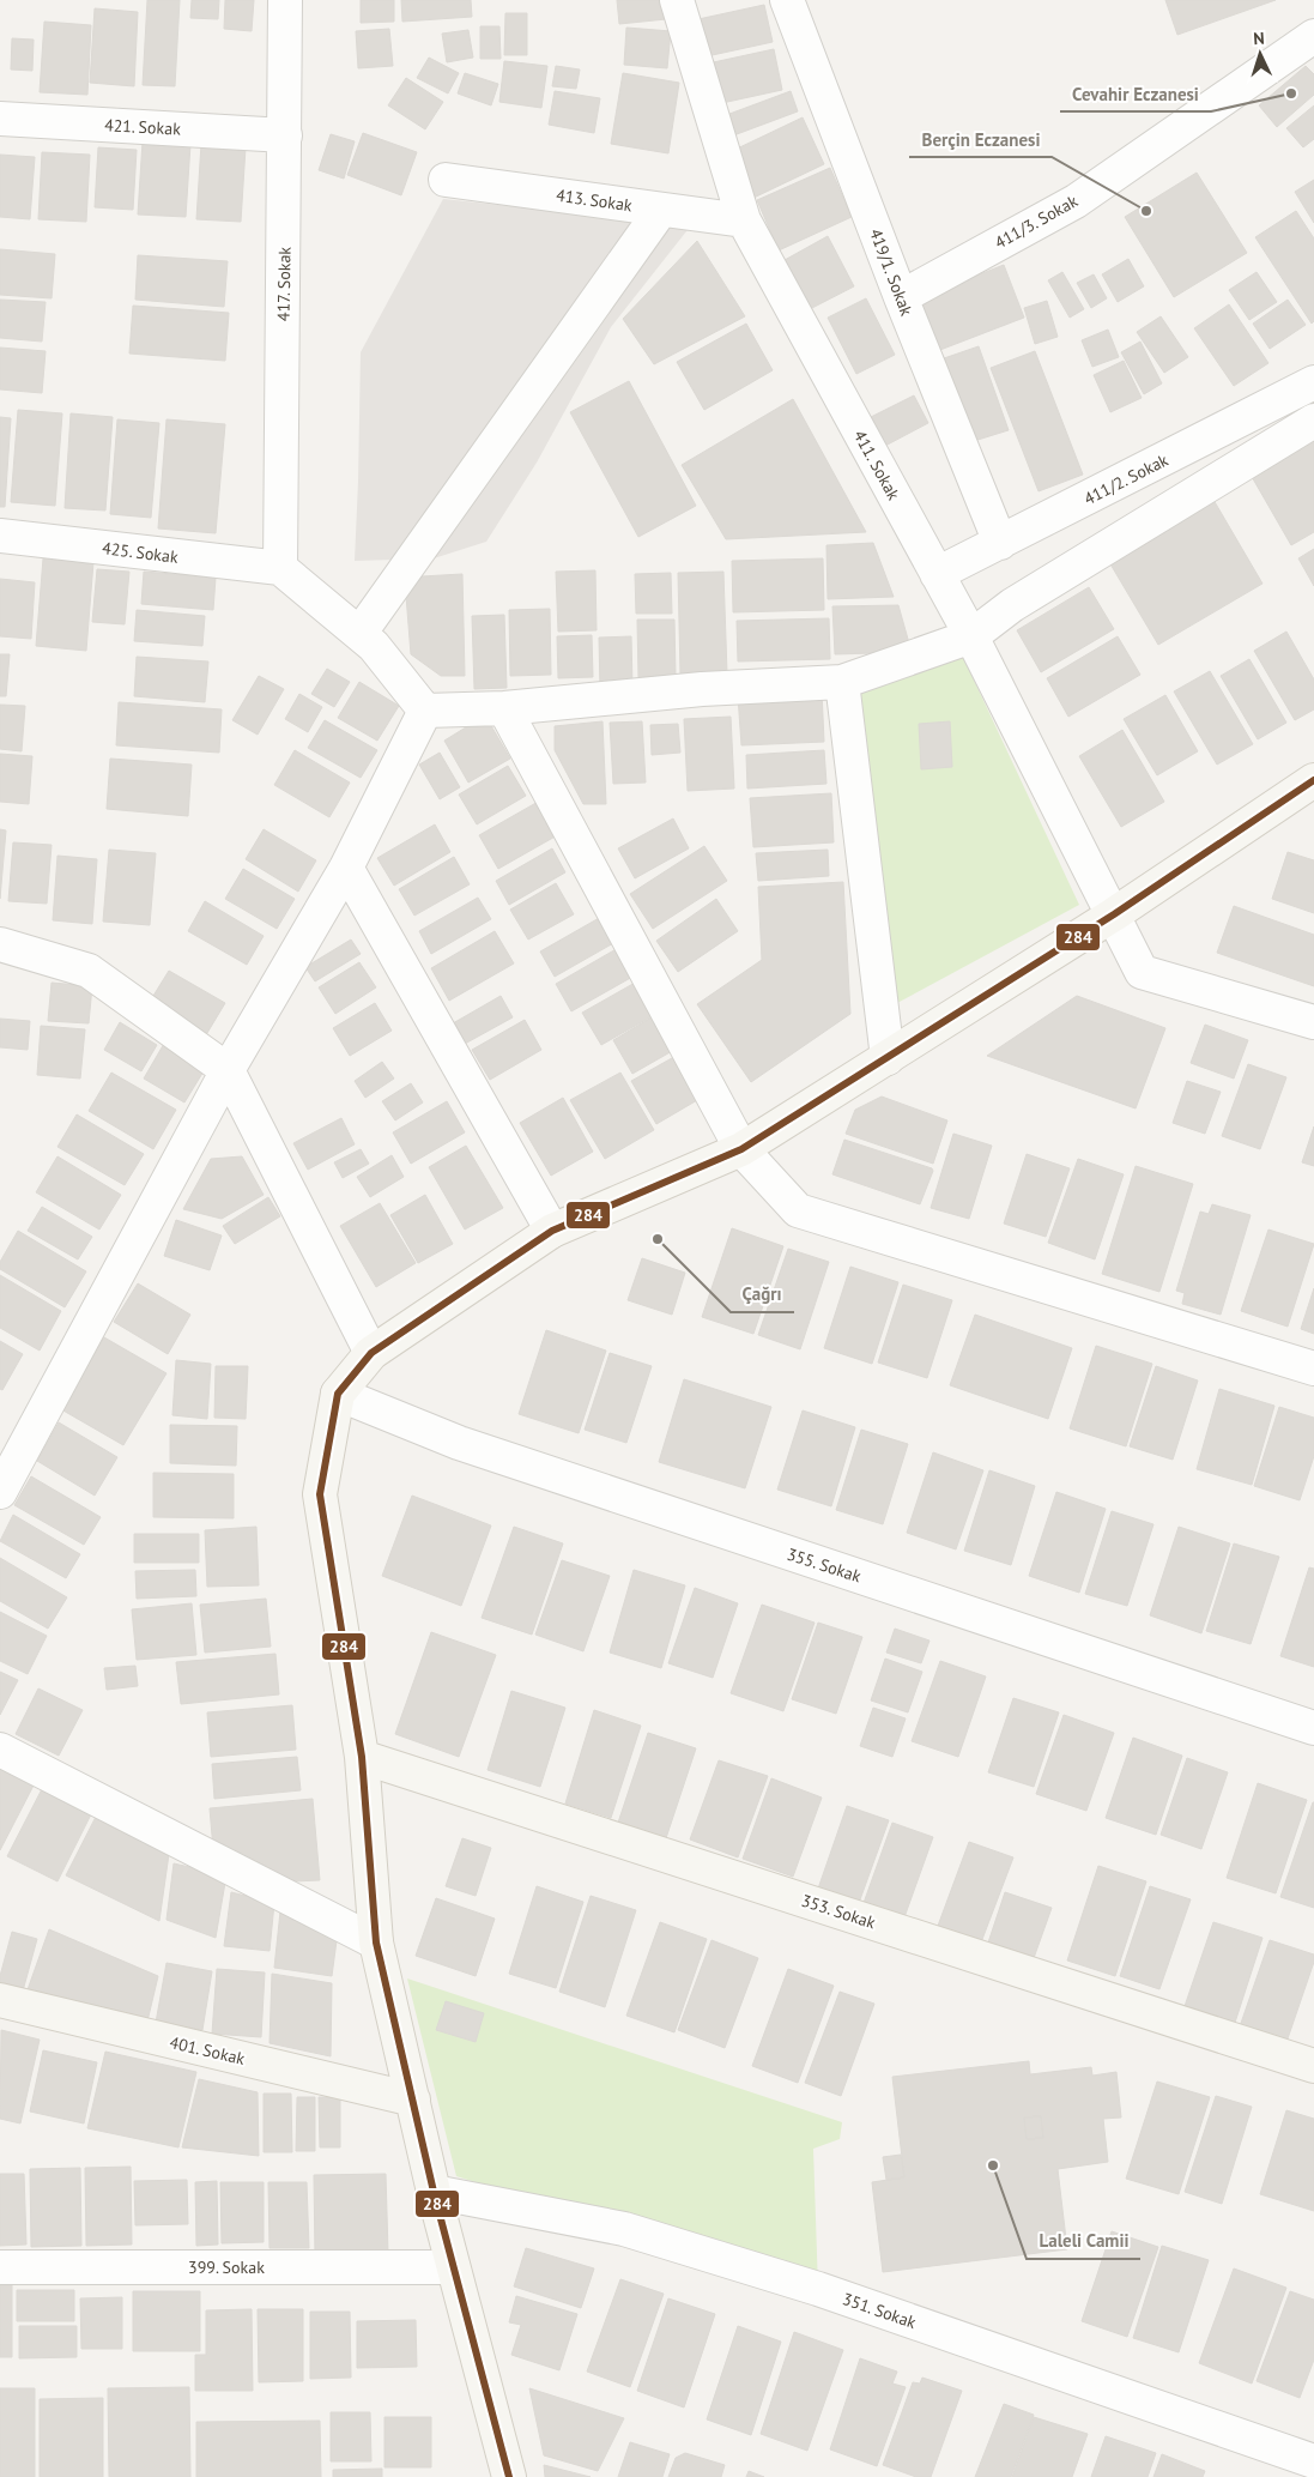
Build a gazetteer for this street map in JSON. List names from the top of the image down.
{
  "streets": {
    "main road": ["353. Sokak", "401. Sokak"],
    "street": [
      "421. Sokak",
      "413. Sokak",
      "411/3. Sokak",
      "419/1. Sokak",
      "417. Sokak",
      "411. Sokak",
      "411/2. Sokak",
      "425. Sokak",
      "355. Sokak",
      "399. Sokak",
      "351. Sokak"
    ]
  },
  "crossings": [
    ["421. Sokak", "417. Sokak"],
    ["413. Sokak", "411. Sokak"],
    ["411/3. Sokak", "419/1. Sokak"],
    ["419/1. Sokak", "411/2. Sokak"],
    ["417. Sokak", "425. Sokak"],
    ["411. Sokak", "411/2. Sokak"]
  ],
  "places": [
    "Cevahir Eczanesi",
    "Berçin Eczanesi",
    "Çağrı",
    "Laleli Camii"
  ],
  "lines": ["transit line 284"],
  "north": "top"
}
